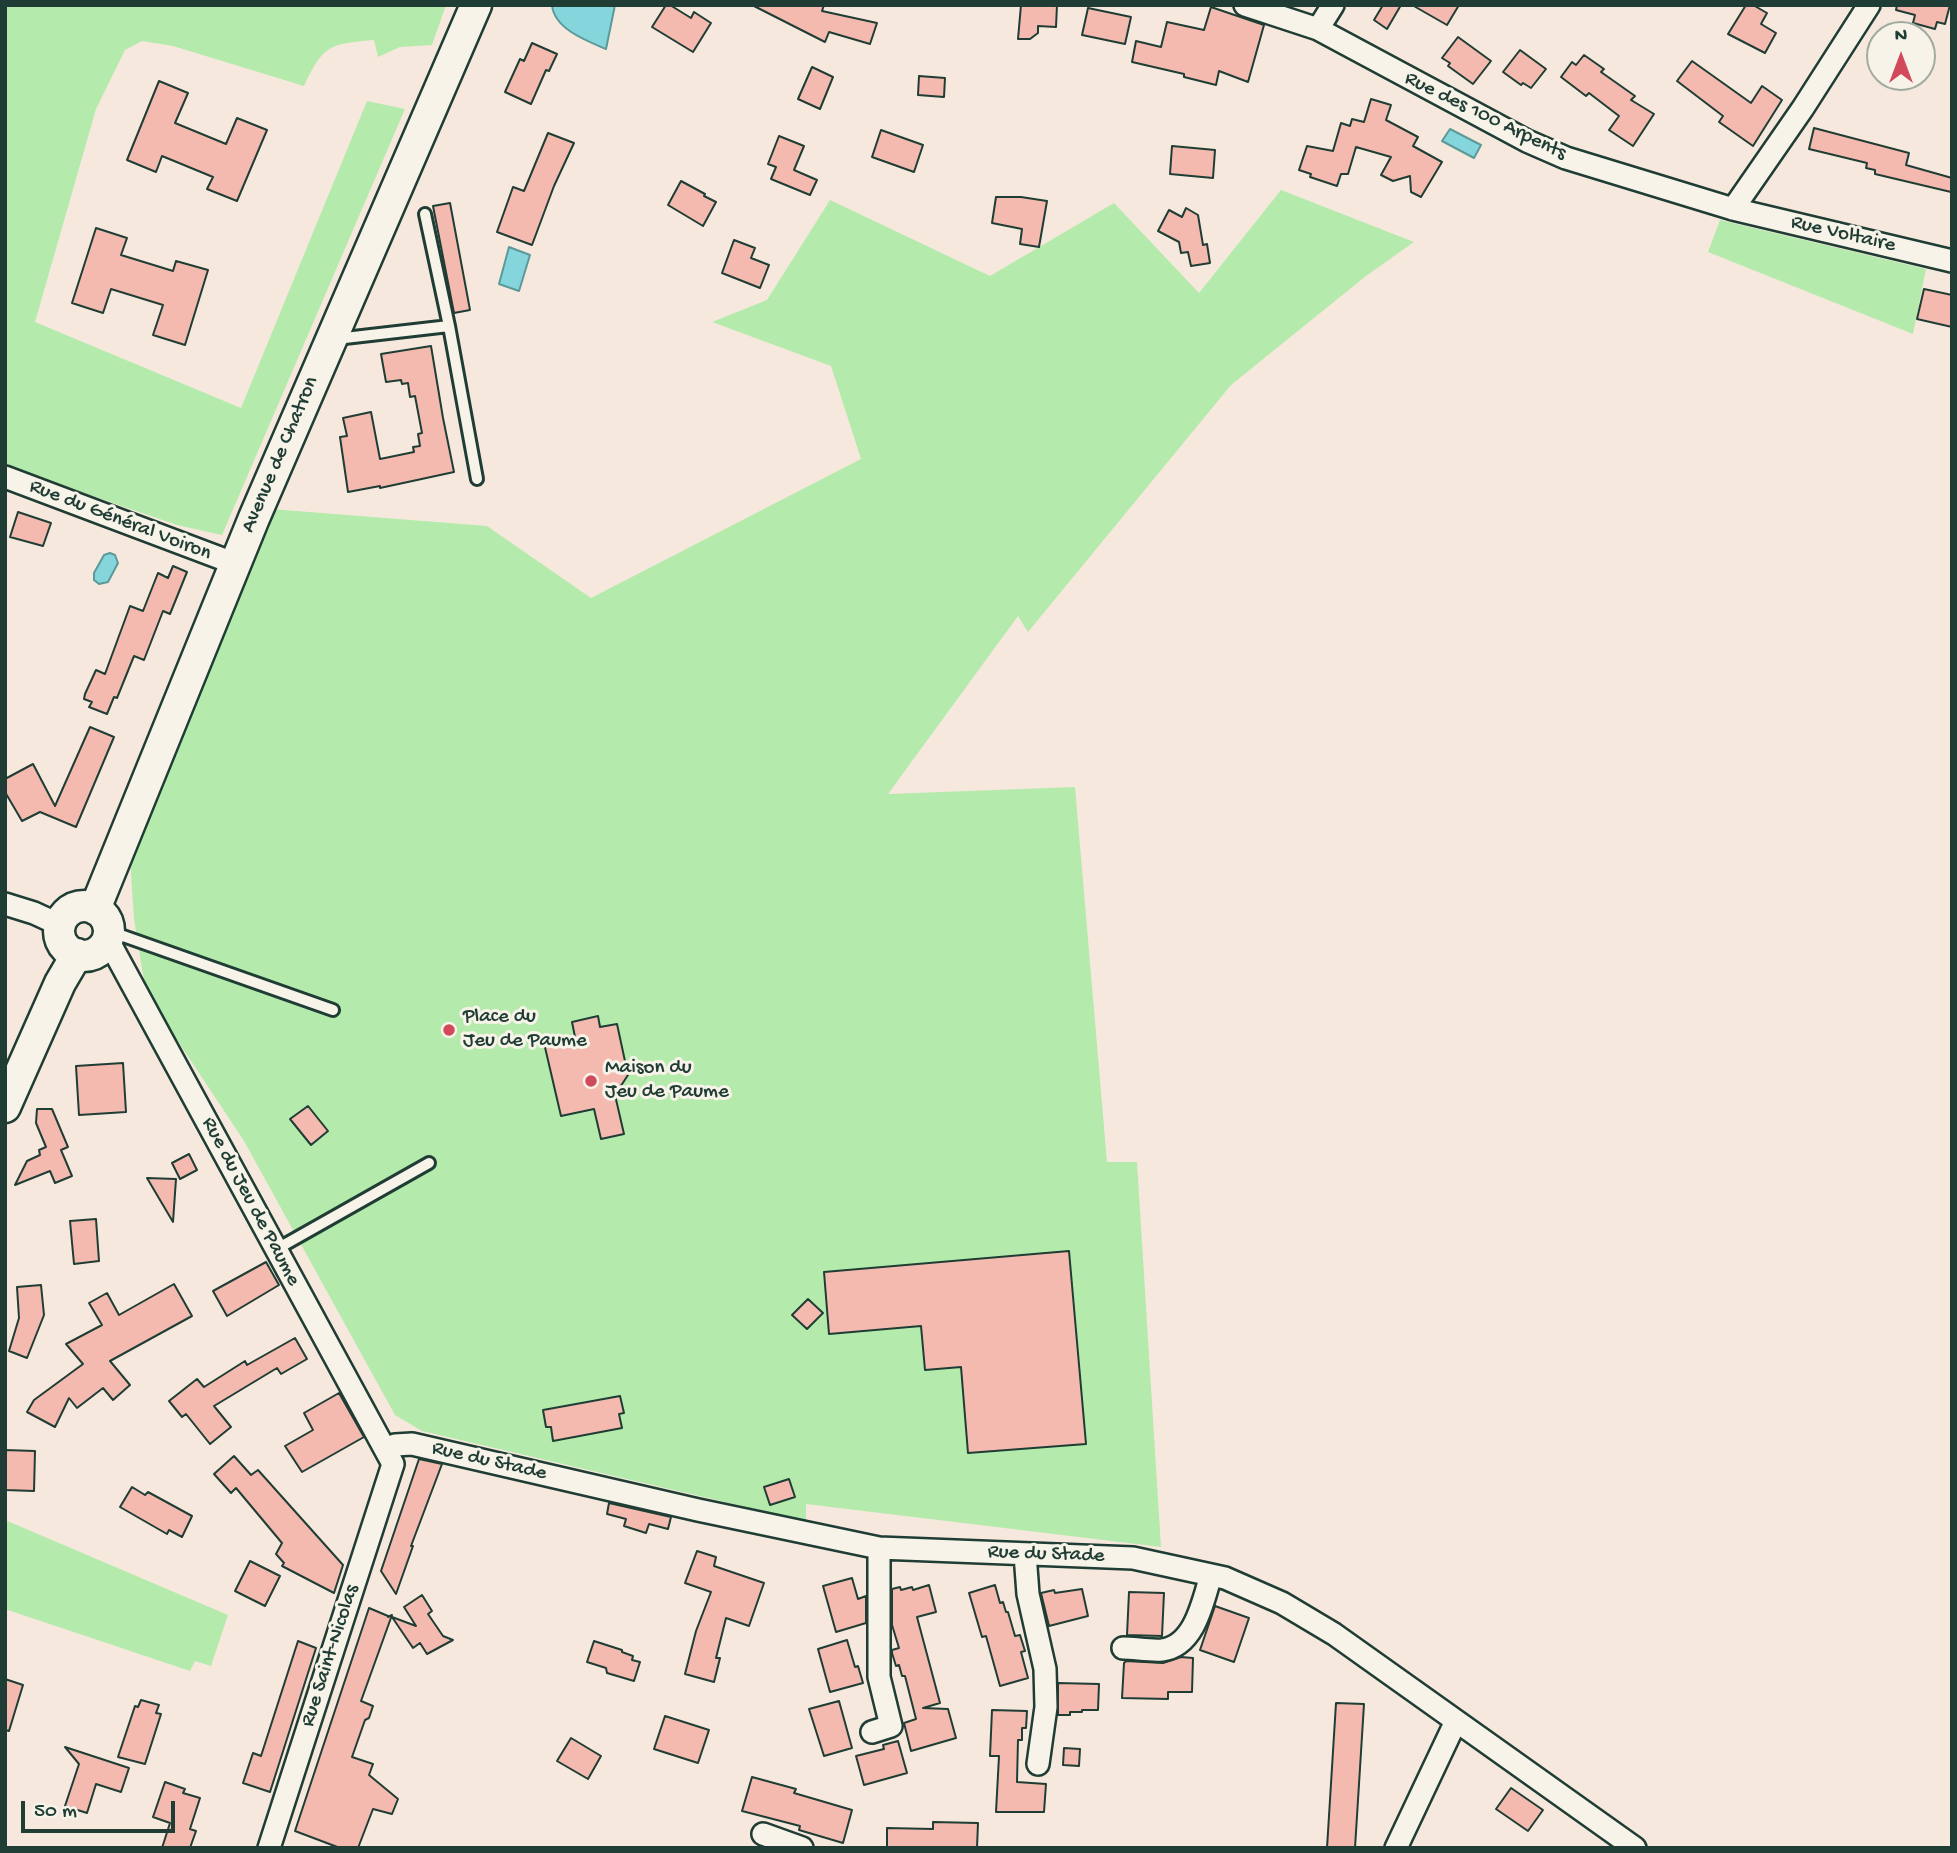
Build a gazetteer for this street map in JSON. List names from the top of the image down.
{
  "streets": {
    "street": [
      "Rue des 100 Arpents",
      "Rue Voltaire",
      "Avenue de Chatron",
      "Rue du Général Voiron",
      "Rue du Jeu de Paume",
      "Rue du Stade",
      "Rue Saint-Nicolas"
    ]
  },
  "crossings": [
    ["Rue des 100 Arpents", "Rue Voltaire"],
    ["Avenue de Chatron", "Rue du Général Voiron"],
    ["Avenue de Chatron", "Rue du Jeu de Paume"],
    ["Rue du Jeu de Paume", "Rue du Stade"],
    ["Rue du Jeu de Paume", "Rue Saint-Nicolas"],
    ["Rue du Stade", "Rue Saint-Nicolas"]
  ],
  "places": ["Place du Jeu de Paume", "Maison du Jeu de Paume"],
  "scale_bar": "50 m",
  "north": "top"
}
